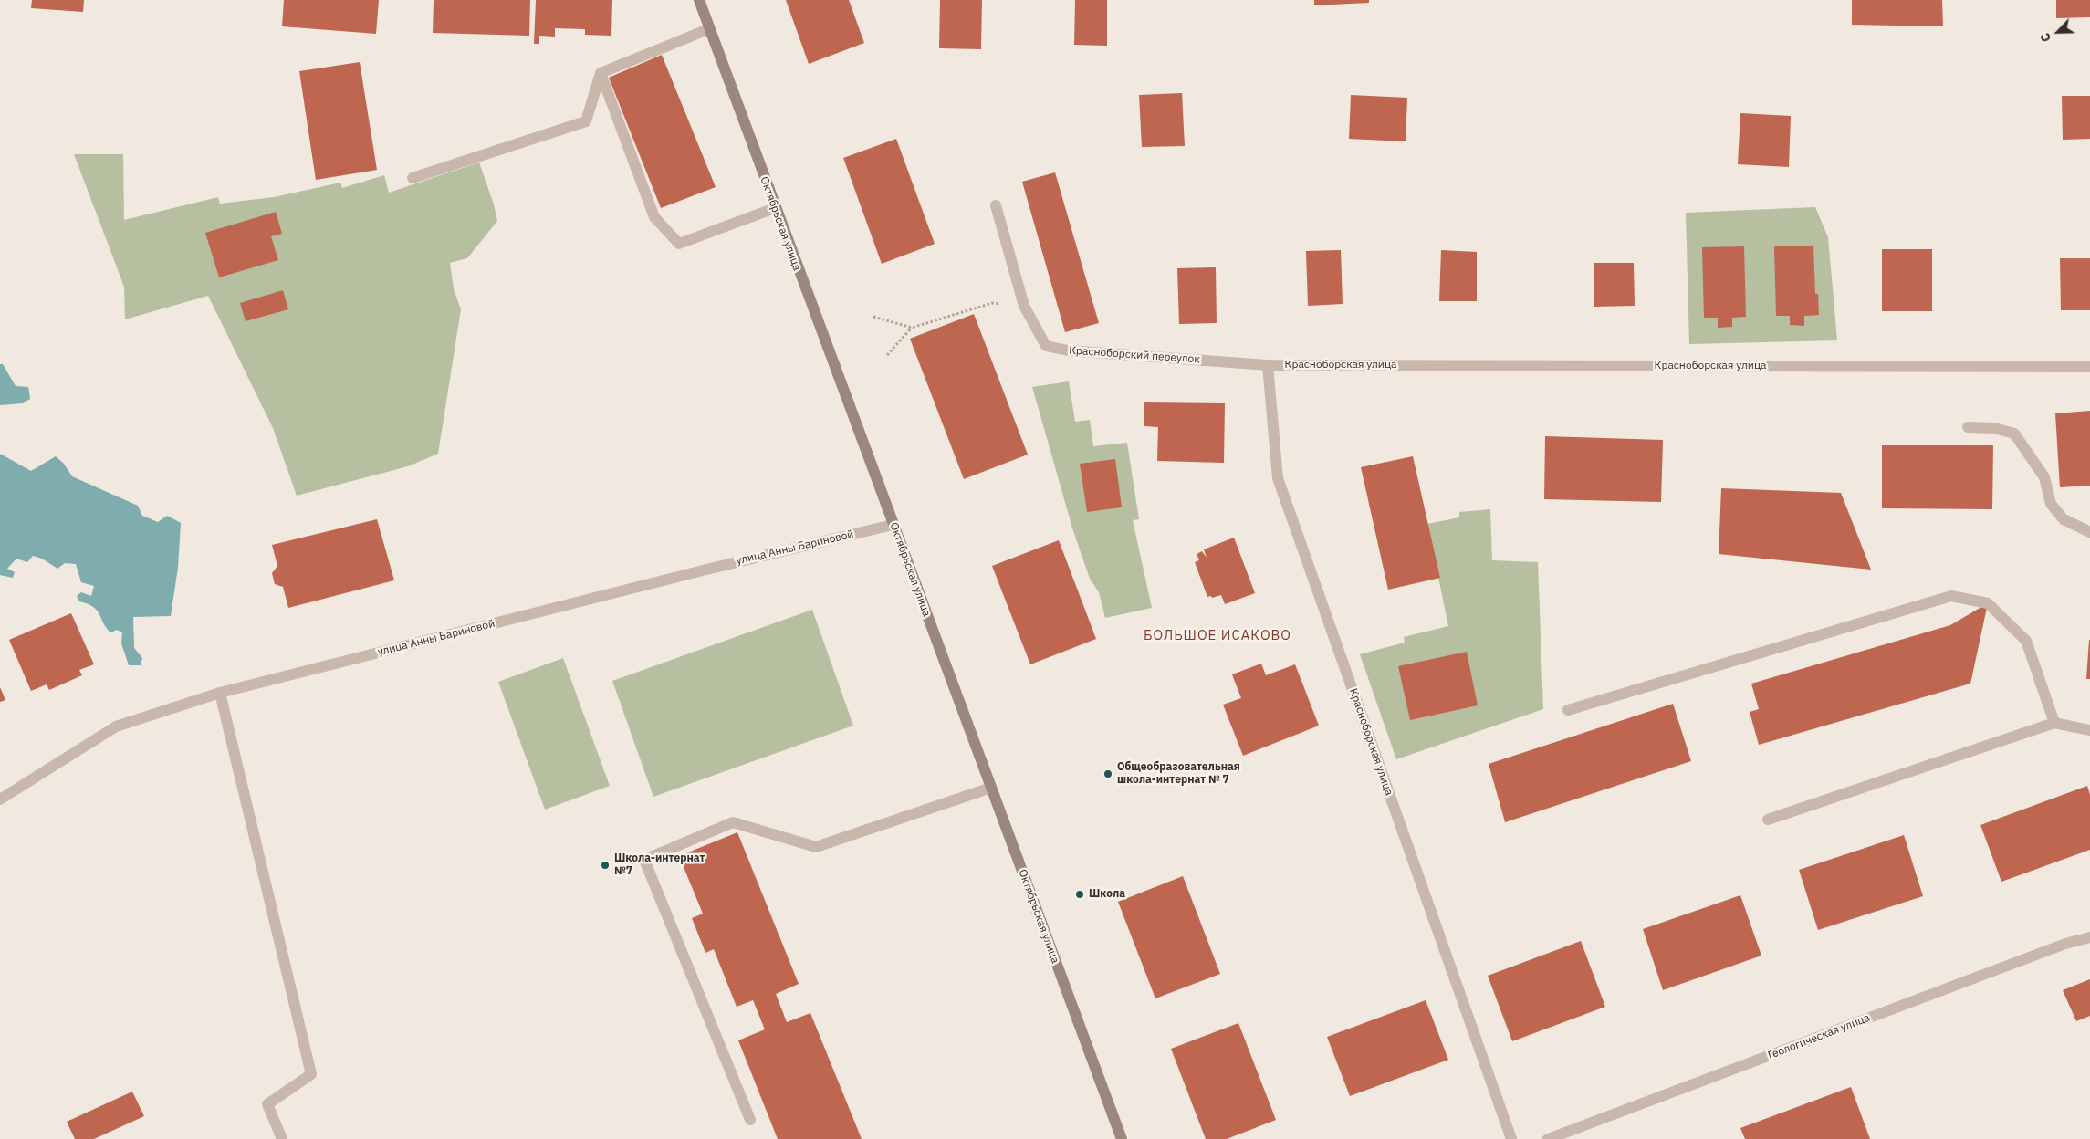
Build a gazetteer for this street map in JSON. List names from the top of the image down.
{
  "streets": {
    "street": [
      "Октябрьская улица",
      "Красноборский переулок",
      "Красноборская улица",
      "улица Анны Бариновой",
      "Геологическая улица"
    ]
  },
  "crossings": [
    ["Октябрьская улица", "улица Анны Бариновой"],
    ["Красноборский переулок", "Красноборская улица"]
  ],
  "districts": ["БОЛЬШОЕ ИСАКОВО"],
  "places": ["Общеобразовательная школа-интернат № 7", "Школа-интернат №7", "Школа"],
  "north": "bottom left"
}
